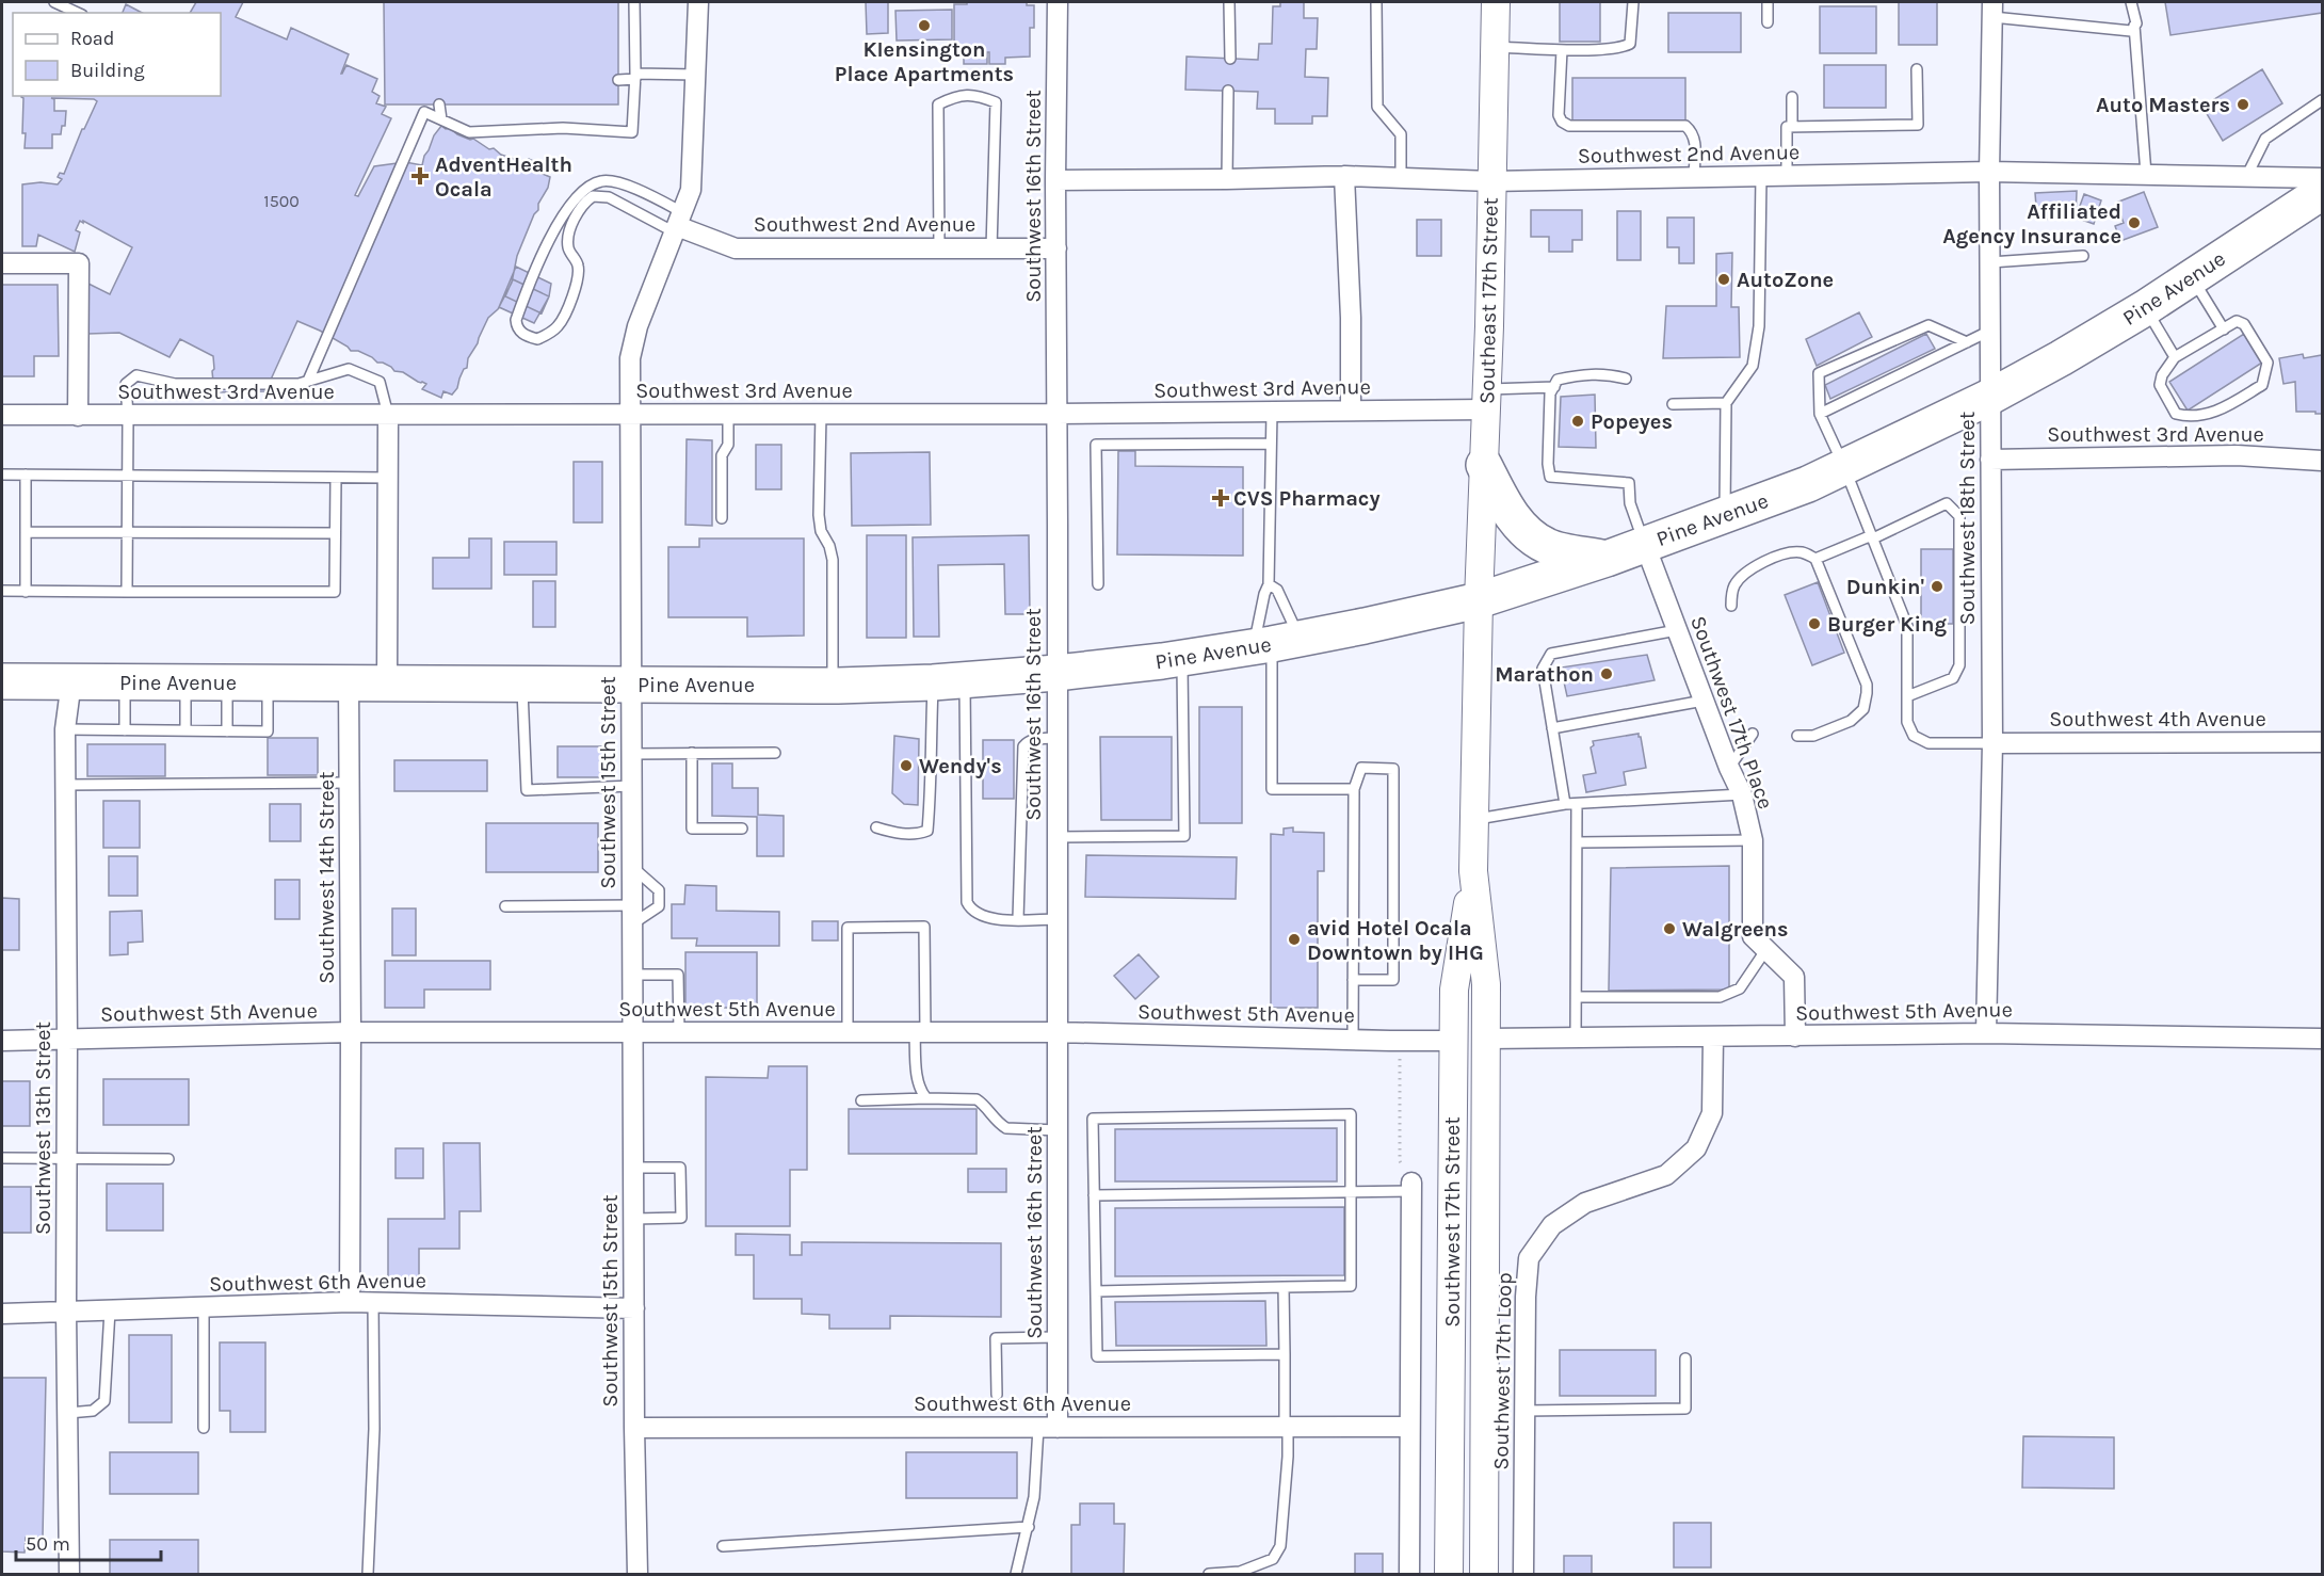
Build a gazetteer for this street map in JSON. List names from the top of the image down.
{
  "streets": {
    "highway": ["Pine Avenue"],
    "main road": ["Southeast 17th Street", "Southwest 17th Street"],
    "street": [
      "Southwest 2nd Avenue",
      "Southwest 16th Street",
      "Southwest 3rd Avenue",
      "Southwest 18th Street",
      "Southwest 17th Place",
      "Southwest 4th Avenue",
      "Southwest 15th Street",
      "Southwest 14th Street",
      "Southwest 5th Avenue",
      "Southwest 13th Street",
      "Southwest 6th Avenue",
      "Southwest 17th Loop"
    ]
  },
  "crossings": [
    ["Southwest 2nd Avenue", "Southwest 16th Street"],
    ["Southwest 2nd Avenue", "Southeast 17th Street"],
    ["Southwest 2nd Avenue", "Southwest 18th Street"],
    ["Southwest 2nd Avenue", "Southwest 15th Street"],
    ["Southwest 16th Street", "Pine Avenue"],
    ["Southwest 16th Street", "Southwest 3rd Avenue"],
    ["Southwest 16th Street", "Southwest 5th Avenue"],
    ["Southwest 16th Street", "Southwest 6th Avenue"],
    ["Pine Avenue", "Southeast 17th Street"],
    ["Pine Avenue", "Southwest 18th Street"],
    ["Pine Avenue", "Southwest 17th Place"],
    ["Pine Avenue", "Southwest 15th Street"],
    ["Pine Avenue", "Southwest 14th Street"],
    ["Pine Avenue", "Southwest 13th Street"],
    ["Pine Avenue", "Southwest 17th Street"],
    ["Southeast 17th Street", "Southwest 3rd Avenue"],
    ["Southeast 17th Street", "Southwest 17th Street"],
    ["Southwest 3rd Avenue", "Southwest 18th Street"],
    ["Southwest 3rd Avenue", "Southwest 15th Street"],
    ["Southwest 18th Street", "Southwest 4th Avenue"],
    ["Southwest 18th Street", "Southwest 5th Avenue"],
    ["Southwest 17th Place", "Southwest 5th Avenue"],
    ["Southwest 15th Street", "Southwest 5th Avenue"],
    ["Southwest 15th Street", "Southwest 6th Avenue"],
    ["Southwest 14th Street", "Southwest 5th Avenue"],
    ["Southwest 14th Street", "Southwest 6th Avenue"],
    ["Southwest 5th Avenue", "Southwest 13th Street"],
    ["Southwest 5th Avenue", "Southwest 17th Street"],
    ["Southwest 5th Avenue", "Southwest 17th Loop"],
    ["Southwest 13th Street", "Southwest 6th Avenue"]
  ],
  "places": {
    "other": [
      "KIensington Place Apartments",
      "Auto Masters",
      "Affiliated Agency Insurance",
      "AutoZone",
      "Popeyes",
      "Dunkin'",
      "Burger King",
      "Marathon",
      "Wendy's",
      "Walgreens",
      "avid Hotel Ocala Downtown by IHG"
    ],
    "health": ["AdventHealth Ocala", "CVS Pharmacy"]
  },
  "house_numbers": ["1500"],
  "legend": ["Road", "Building"],
  "scale_bar": "50 m"
}
